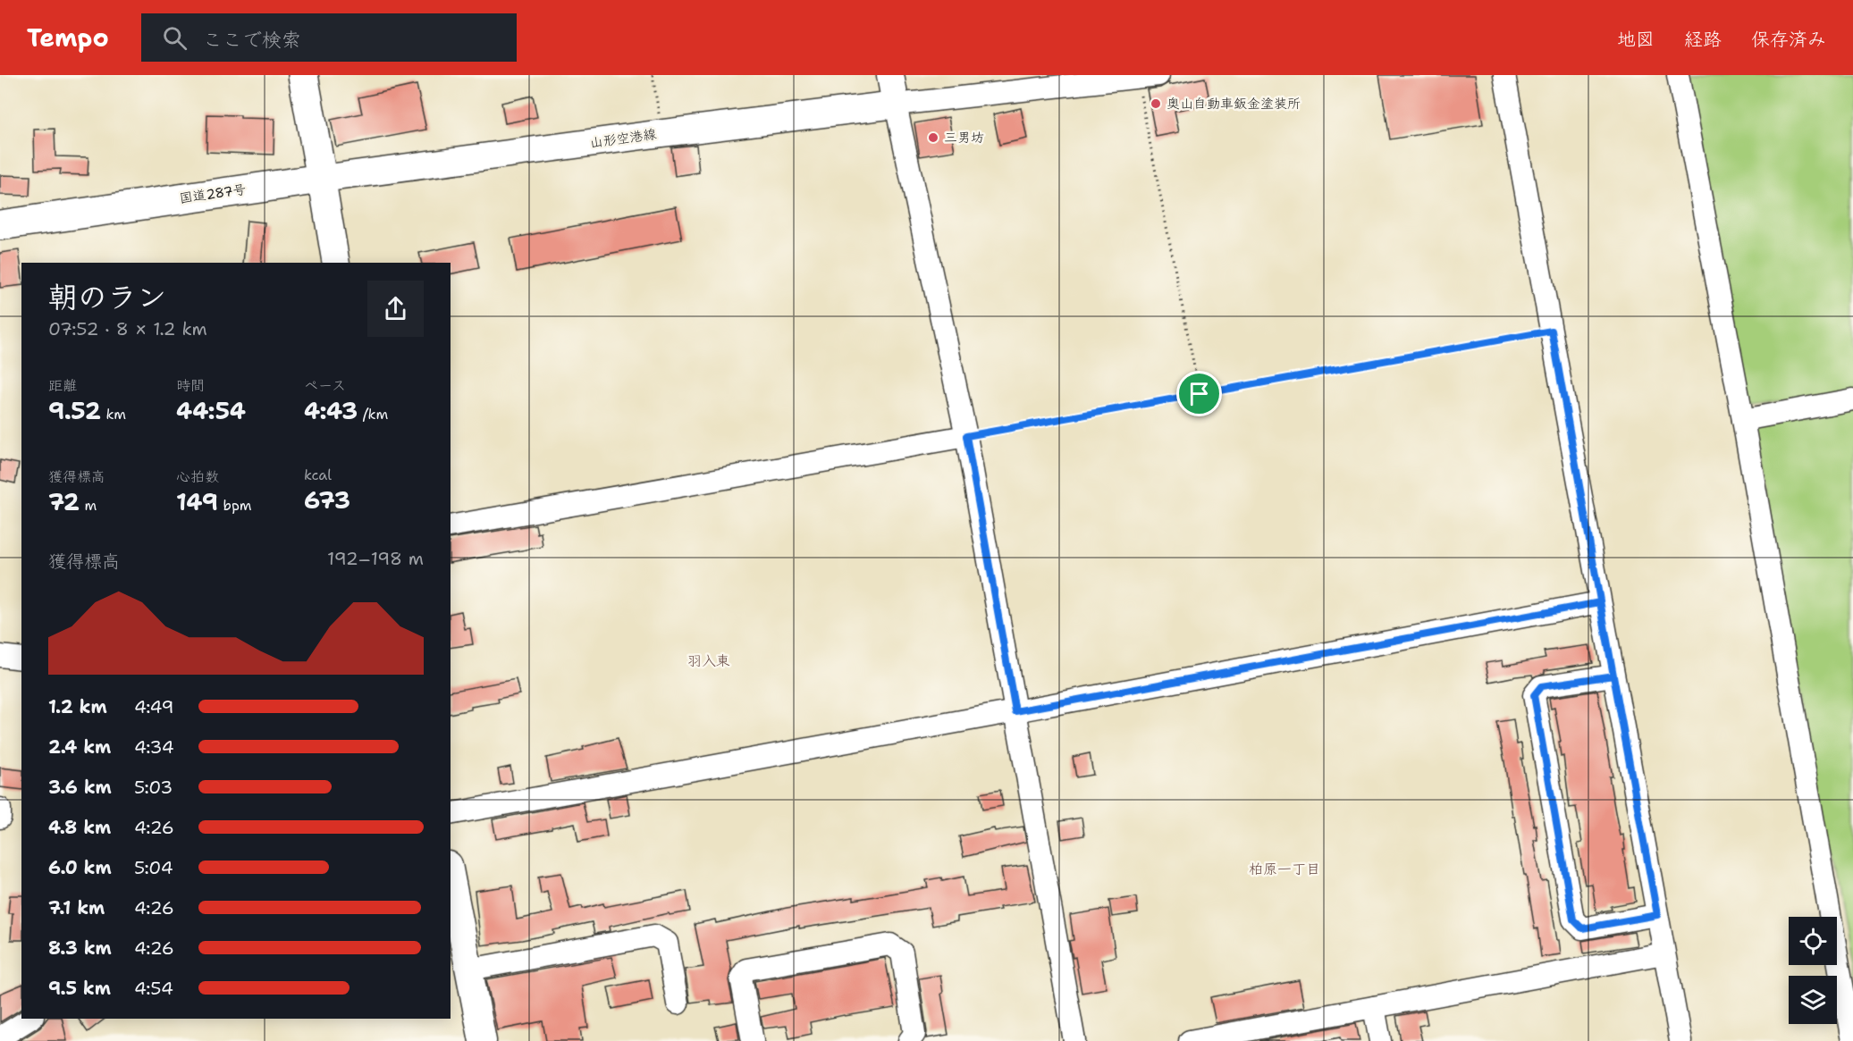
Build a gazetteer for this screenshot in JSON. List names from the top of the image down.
{
  "streets": {
    "highway": ["国道287号"],
    "main road": ["山形空港線"]
  },
  "crossings": [
    ["山形空港線", "国道287号"]
  ],
  "districts": ["羽入東", "柏原一丁目"],
  "places": ["奥山自動車鈑金塗装所", "三男坊"],
  "page": {
    "header": "Tempo",
    "search": "ここで検索",
    "nav": ["地図", "経路", "保存済み"],
    "heading": ["朝のラン", "07:52 · 8 × 1.2 km"],
    "stats": [
      ["距離", "9.52 km"],
      ["時間", "44:54"],
      ["ペース", "4:43 /km"],
      ["獲得標高", "72 m"],
      ["心拍数", "149 bpm"],
      ["kcal", "673"]
    ],
    "chart": ["獲得標高", "192–198 m"],
    "list": [
      {
        "name": "1.2 km",
        "note": "4:49"
      },
      {
        "name": "2.4 km",
        "note": "4:34"
      },
      {
        "name": "3.6 km",
        "note": "5:03"
      },
      {
        "name": "4.8 km",
        "note": "4:26"
      },
      {
        "name": "6.0 km",
        "note": "5:04"
      },
      {
        "name": "7.1 km",
        "note": "4:26"
      },
      {
        "name": "8.3 km",
        "note": "4:26"
      },
      {
        "name": "9.5 km",
        "note": "4:54"
      }
    ]
  }
}
